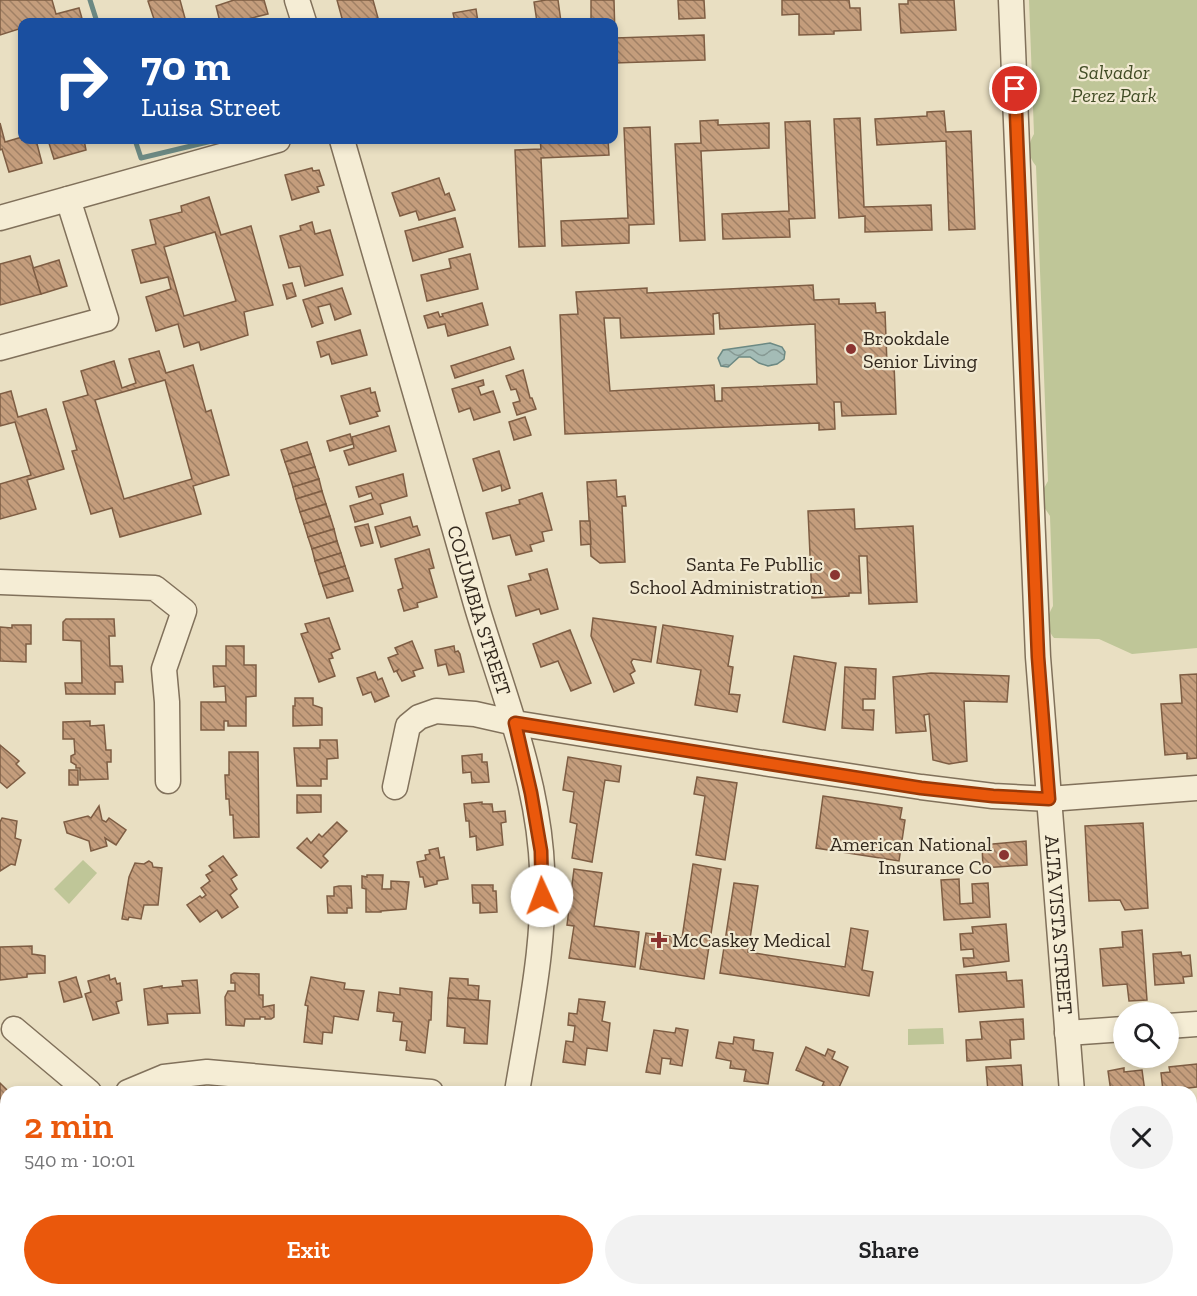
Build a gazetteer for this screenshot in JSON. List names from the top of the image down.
{
  "streets": {
    "street": ["COLUMBIA STREET", "ALTA VISTA STREET"]
  },
  "parks": ["Salvador Perez Park"],
  "places": {
    "other": ["Brookdale Senior Living", "Santa Fe Publlic School Administration", "American National Insurance Co"],
    "health": ["McCaskey Medical"]
  },
  "page": {
    "turn": ["70 m", "Luisa Street"],
    "heading": ["2 min", "540 m · 10:01"],
    "buttons": ["Exit", "Share"]
  }
}
